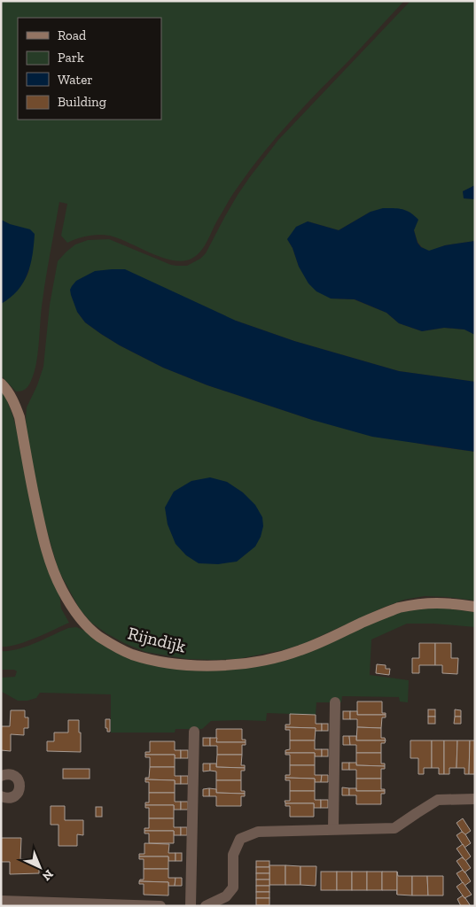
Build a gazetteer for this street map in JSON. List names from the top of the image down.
{
  "streets": {
    "street": ["Rijndijk"]
  },
  "legend": [
    "Road",
    "Park",
    "Water",
    "Building"
  ],
  "north": "bottom right"
}
